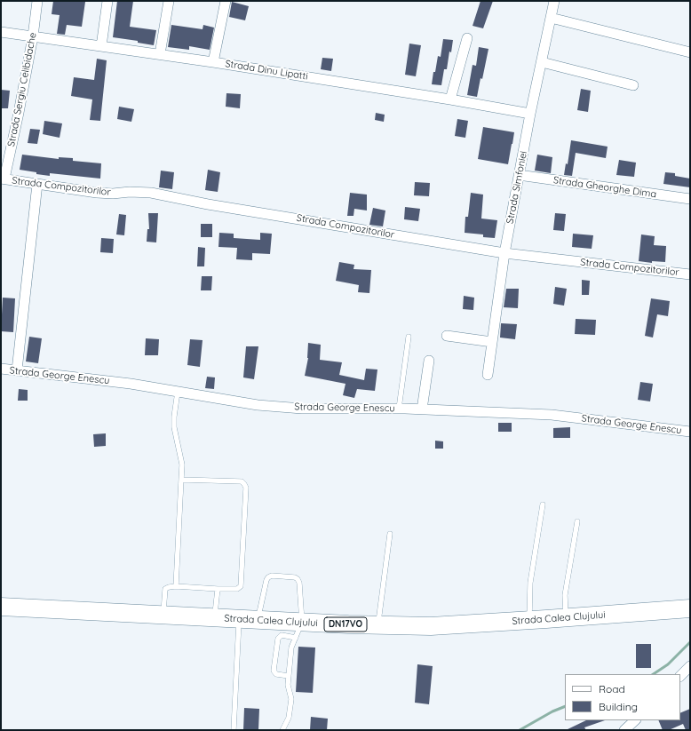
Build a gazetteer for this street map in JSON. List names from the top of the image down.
{
  "streets": {
    "highway": ["Strada Calea Clujului", "DN17VO"],
    "street": [
      "Strada Dinu Lipatti",
      "Strada Sergiu Celibidache",
      "Strada Compozitorilor",
      "Strada Simfoniei",
      "Strada Gheorghe Dima",
      "Strada George Enescu"
    ]
  },
  "crossings": [
    ["Strada Dinu Lipatti", "Strada Sergiu Celibidache"],
    ["Strada Dinu Lipatti", "Strada Simfoniei"],
    ["Strada Sergiu Celibidache", "Strada Compozitorilor"],
    ["Strada Compozitorilor", "Strada Simfoniei"],
    ["Strada Simfoniei", "Strada Gheorghe Dima"]
  ],
  "legend": ["Road", "Building"]
}
